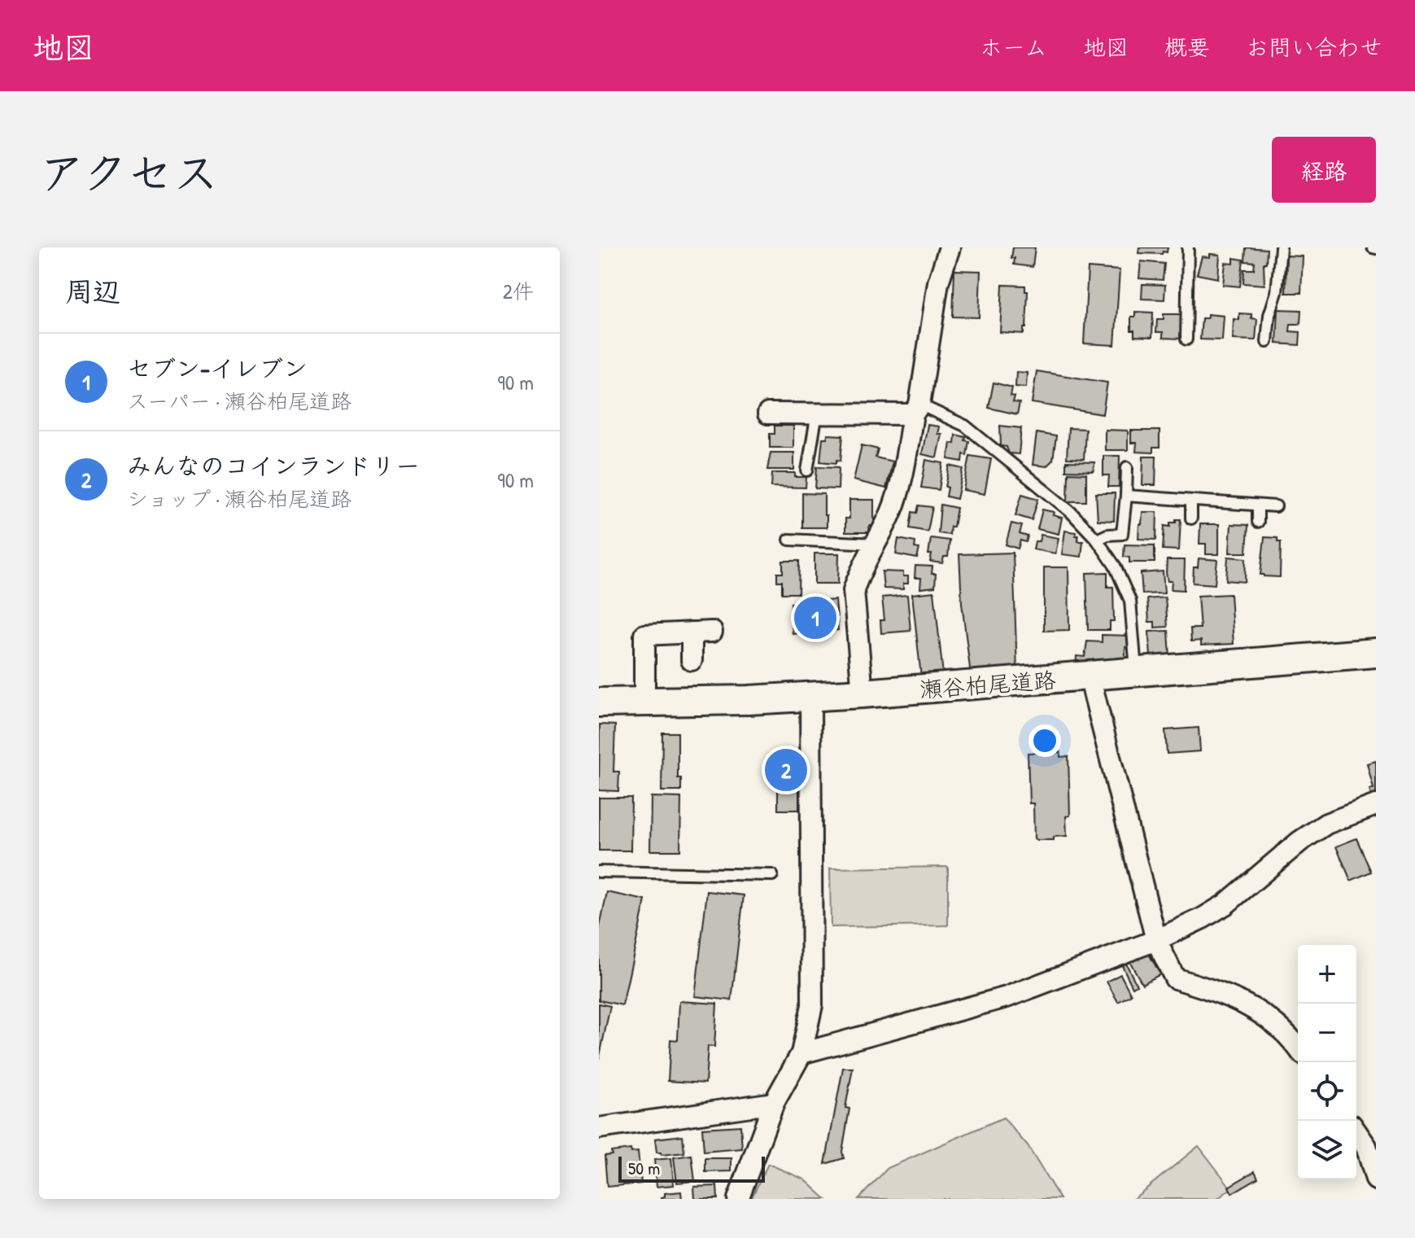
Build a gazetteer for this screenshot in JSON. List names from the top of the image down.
{
  "streets": {
    "main road": ["瀬谷柏尾道路"]
  },
  "scale_bar": "50 m",
  "page": {
    "header": "地図",
    "nav": [
      "ホーム",
      "地図",
      "概要",
      "お問い合わせ"
    ],
    "title": "アクセス",
    "buttons": "経路",
    "heading": ["周辺", "2件"],
    "list": [
      {
        "mark": "1",
        "name": "セブン-イレブン",
        "note": "スーパー · 瀬谷柏尾道路",
        "value": "90 m"
      },
      {
        "mark": "2",
        "name": "みんなのコインランドリー",
        "note": "ショップ · 瀬谷柏尾道路",
        "value": "90 m"
      }
    ],
    "pins": ["1", "2"],
    "map_buttons": ["+", "−"],
    "scale": "50 m"
  }
}
